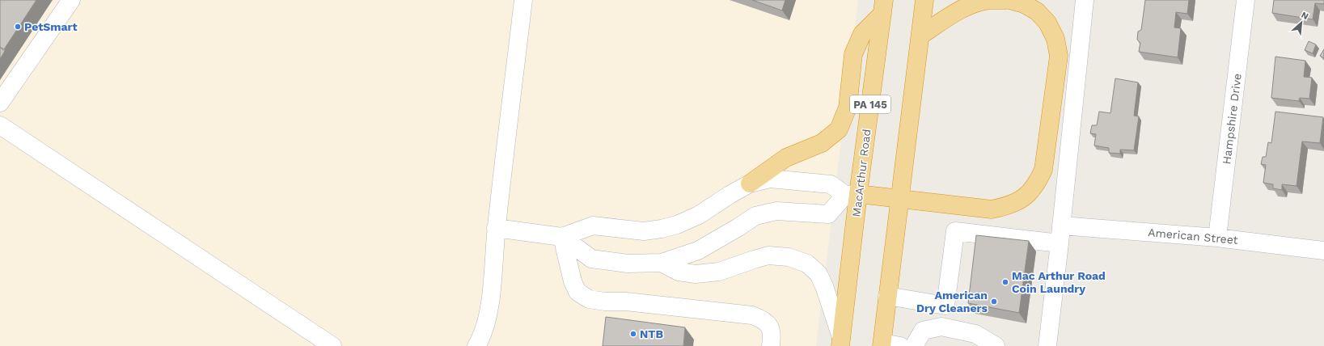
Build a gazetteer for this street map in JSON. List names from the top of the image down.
{
  "streets": {
    "highway": ["PA 145", "MacArthur Road"],
    "street": ["Hampshire Drive", "American Street"]
  },
  "crossings": [
    ["Hampshire Drive", "American Street"]
  ],
  "places": [
    "PetSmart",
    "Mac Arthur Road Coin Laundry",
    "American Dry Cleaners",
    "NTB"
  ],
  "north": "top right"
}
